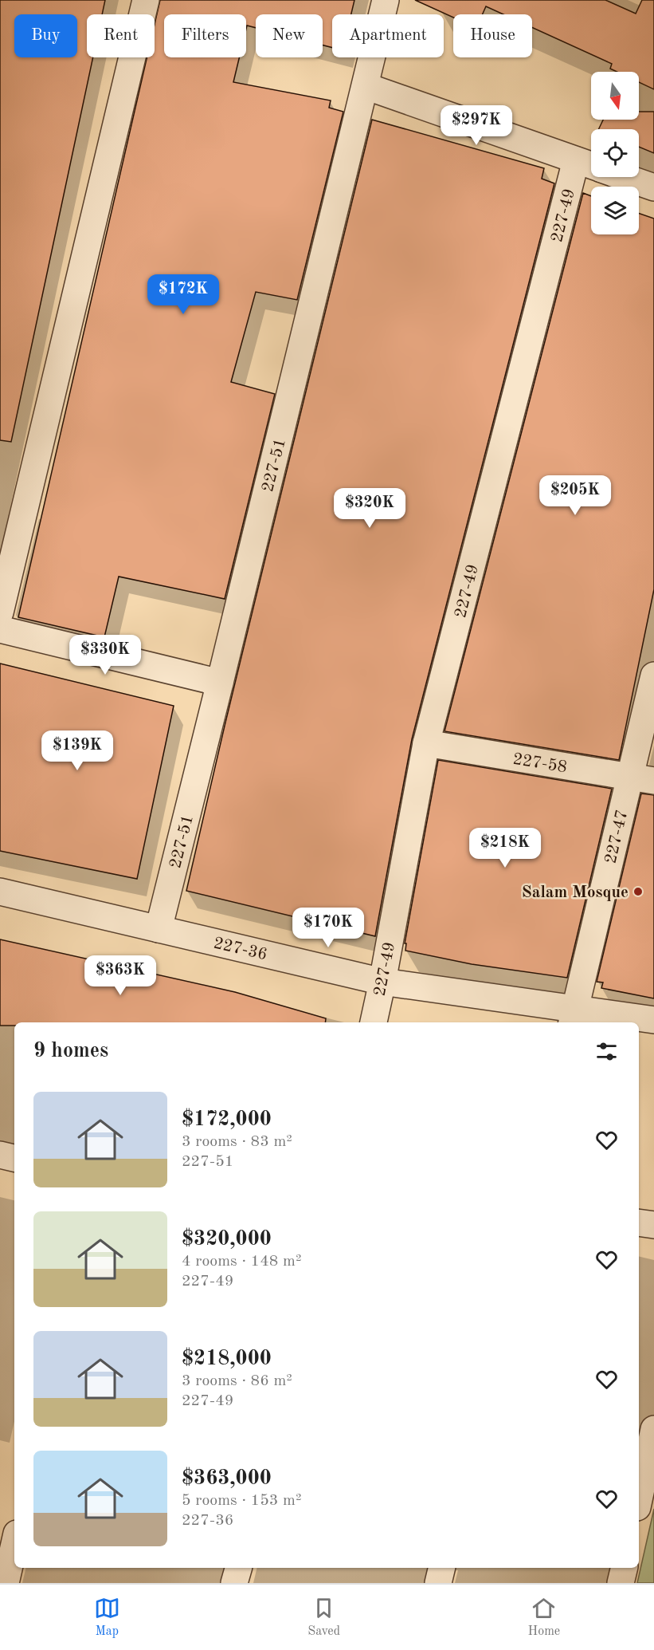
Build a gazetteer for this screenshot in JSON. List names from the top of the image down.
{
  "streets": {
    "street": [
      "227-49",
      "227-51",
      "227-58",
      "227-47",
      "227-36"
    ]
  },
  "crossings": [
    ["227-49", "227-58"],
    ["227-49", "227-36"],
    ["227-51", "227-36"],
    ["227-58", "227-47"],
    ["227-47", "227-36"]
  ],
  "places": ["Salam Mosque"],
  "north": "bottom",
  "page": {
    "chip": [
      "Buy",
      "Rent",
      "Filters",
      "New",
      "Apartment",
      "House"
    ],
    "price": [
      "$297K",
      "$172K",
      "$205K",
      "$320K",
      "$330K",
      "$139K",
      "$218K",
      "$170K",
      "$363K"
    ],
    "heading": "9 homes",
    "list": [
      {
        "name": "$172,000",
        "note": "3 rooms · 83 m² · 227-51"
      },
      {
        "name": "$320,000",
        "note": "4 rooms · 148 m² · 227-49"
      },
      {
        "name": "$218,000",
        "note": "3 rooms · 86 m² · 227-49"
      },
      {
        "name": "$363,000",
        "note": "5 rooms · 153 m² · 227-36"
      }
    ],
    "tabs": ["Map", "Saved", "Home"]
  }
}
